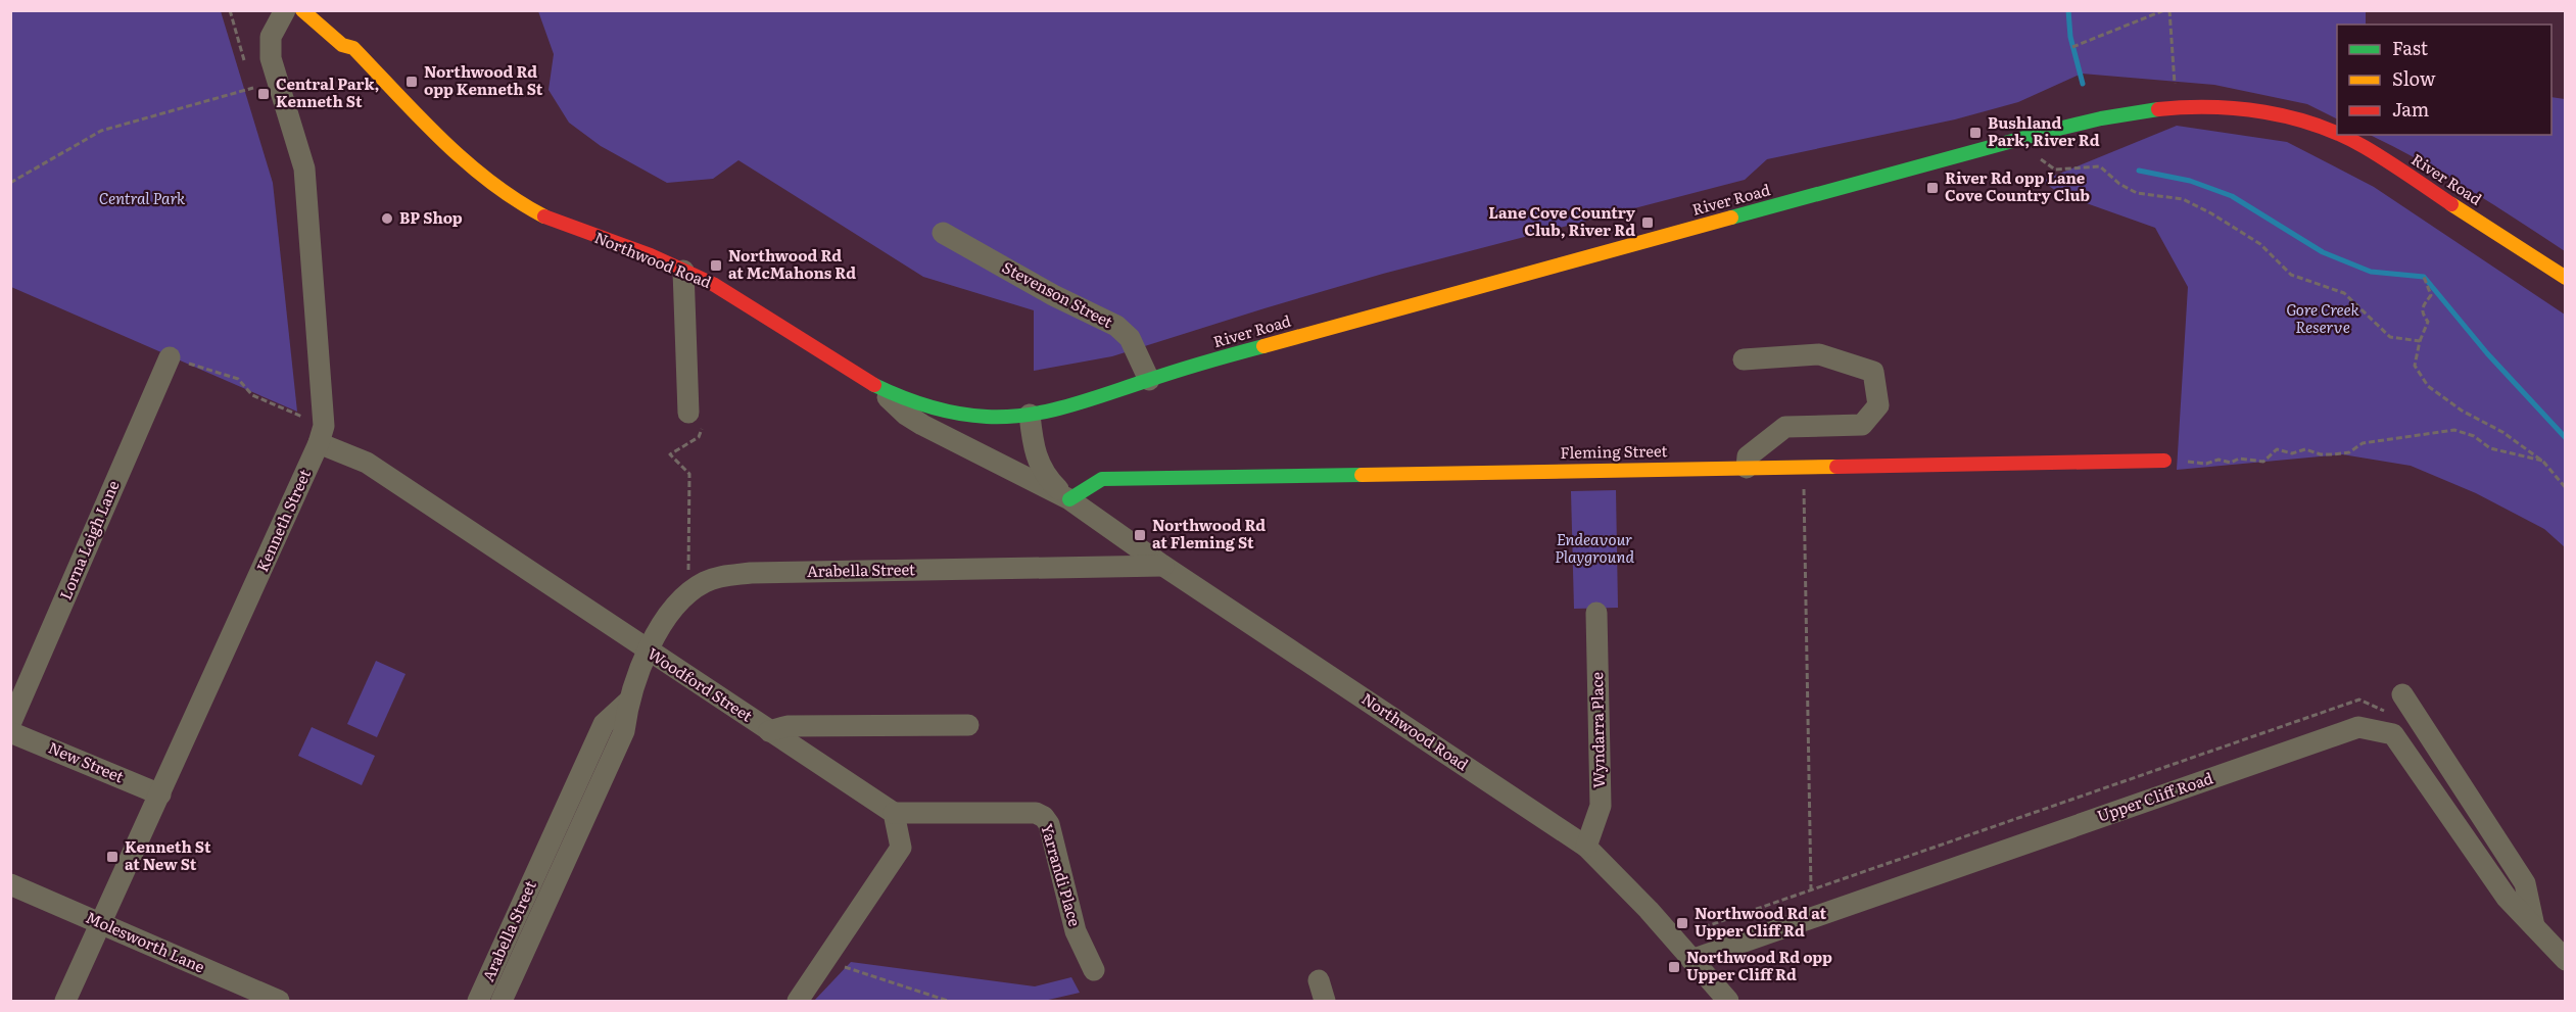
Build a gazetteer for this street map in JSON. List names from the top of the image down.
{
  "streets": {
    "main road": ["River Road", "Northwood Road", "Fleming Street"],
    "street": [
      "Stevenson Street",
      "Kenneth Street",
      "Lorna Leigh Lane",
      "Arabella Street",
      "Woodford Street",
      "Wyndarra Place",
      "New Street",
      "Upper Cliff Road",
      "Yarrandi Place",
      "Molesworth Lane"
    ]
  },
  "crossings": [
    ["River Road", "Northwood Road"],
    ["River Road", "Stevenson Street"],
    ["Northwood Road", "Fleming Street"],
    ["Northwood Road", "Arabella Street"],
    ["Northwood Road", "Wyndarra Place"],
    ["Northwood Road", "Upper Cliff Road"],
    ["Kenneth Street", "Woodford Street"],
    ["Kenneth Street", "New Street"],
    ["Kenneth Street", "Molesworth Lane"],
    ["Arabella Street", "Woodford Street"],
    ["Woodford Street", "Yarrandi Place"]
  ],
  "parks": ["Central Park", "Gore Creek Reserve", "Endeavour Playground"],
  "places": {
    "transit": [
      "Northwood Rd opp Kenneth St",
      "Central Park, Kenneth St",
      "Bushland Park, River Rd",
      "River Rd opp Lane Cove Country Club",
      "Lane Cove Country Club, River Rd",
      "Northwood Rd at McMahons Rd",
      "Northwood Rd at Fleming St",
      "Kenneth St at New St",
      "Northwood Rd at Upper Cliff Rd",
      "Northwood Rd opp Upper Cliff Rd"
    ],
    "other": ["BP Shop"]
  },
  "legend": ["Fast", "Slow", "Jam"]
}
